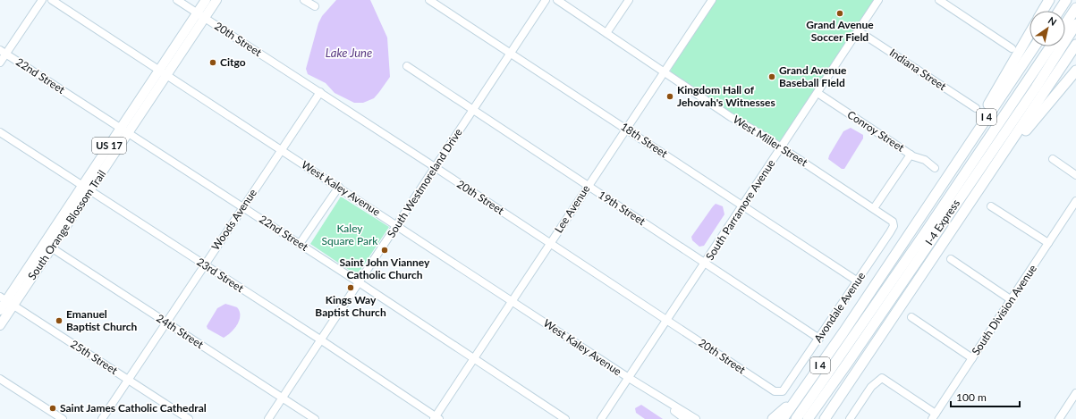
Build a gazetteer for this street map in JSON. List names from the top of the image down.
{
  "streets": {
    "highway": ["I 4", "I-4 Express"],
    "main road": ["US 17", "South Orange Blossom Trail"],
    "street": [
      "20th Street",
      "Indiana Street",
      "22nd Street",
      "Conroy Street",
      "18th Street",
      "West Miller Street",
      "South Westmoreland Drive",
      "West Kaley Avenue",
      "19th Street",
      "Lee Avenue",
      "South Parramore Avenue",
      "Woods Avenue",
      "23rd Street",
      "Avondale Avenue",
      "South Division Avenue",
      "24th Street",
      "25th Street"
    ]
  },
  "crossings": [
    ["20th Street", "South Westmoreland Drive"],
    ["20th Street", "Lee Avenue"],
    ["20th Street", "South Parramore Avenue"],
    ["20th Street", "Woods Avenue"],
    ["20th Street", "South Orange Blossom Trail"],
    ["20th Street", "Avondale Avenue"],
    ["Indiana Street", "South Parramore Avenue"],
    ["22nd Street", "South Westmoreland Drive"],
    ["22nd Street", "Lee Avenue"],
    ["22nd Street", "Woods Avenue"],
    ["22nd Street", "South Orange Blossom Trail"],
    ["Conroy Street", "South Parramore Avenue"],
    ["18th Street", "South Westmoreland Drive"],
    ["18th Street", "Lee Avenue"],
    ["18th Street", "South Parramore Avenue"],
    ["18th Street", "Avondale Avenue"],
    ["West Miller Street", "Lee Avenue"],
    ["West Miller Street", "South Parramore Avenue"],
    ["West Miller Street", "Avondale Avenue"],
    ["South Westmoreland Drive", "West Kaley Avenue"],
    ["South Westmoreland Drive", "19th Street"],
    ["South Westmoreland Drive", "23rd Street"],
    ["South Westmoreland Drive", "24th Street"],
    ["West Kaley Avenue", "Lee Avenue"],
    ["West Kaley Avenue", "South Parramore Avenue"],
    ["West Kaley Avenue", "Woods Avenue"],
    ["West Kaley Avenue", "South Orange Blossom Trail"],
    ["19th Street", "Lee Avenue"],
    ["19th Street", "South Parramore Avenue"],
    ["19th Street", "Avondale Avenue"],
    ["Lee Avenue", "23rd Street"],
    ["Woods Avenue", "23rd Street"],
    ["Woods Avenue", "24th Street"],
    ["Woods Avenue", "25th Street"],
    ["South Orange Blossom Trail", "23rd Street"],
    ["South Orange Blossom Trail", "24th Street"],
    ["South Orange Blossom Trail", "25th Street"]
  ],
  "water": ["Lake June"],
  "parks": ["Kaley Square Park"],
  "places": [
    "Grand Avenue Soccer Field",
    "Citgo",
    "Grand Avenue Baseball FIeld",
    "Kingdom Hall of Jehovah's Witnesses",
    "Saint John Vianney Catholic Church",
    "Kings Way Baptist Church",
    "Emanuel Baptist Church",
    "Saint James Catholic Cathedral"
  ],
  "scale_bar": "100 m",
  "north": "top right"
}
